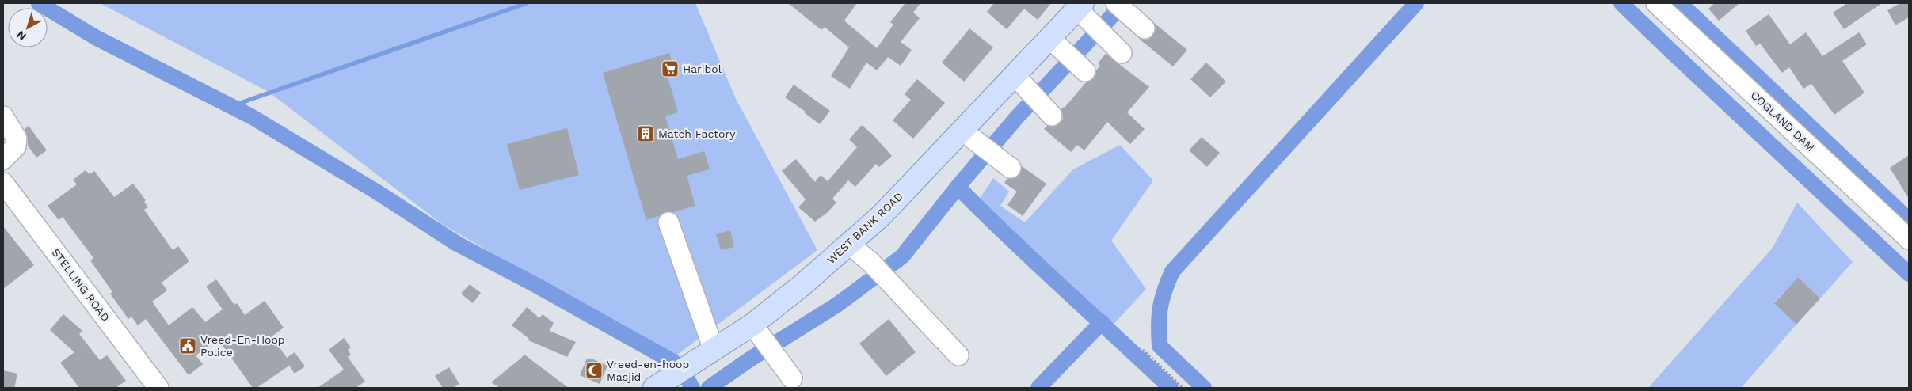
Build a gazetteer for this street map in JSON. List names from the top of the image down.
{
  "streets": {
    "main road": ["WEST BANK ROAD"],
    "street": ["COGLAND DAM", "STELLING ROAD"]
  },
  "places": {
    "supermarket": ["Haribol"],
    "building": ["Match Factory"],
    "public building": ["Vreed-En-Hoop Police"],
    "mosque": ["Vreed-en-hoop Masjid"]
  },
  "north": "bottom left"
}
